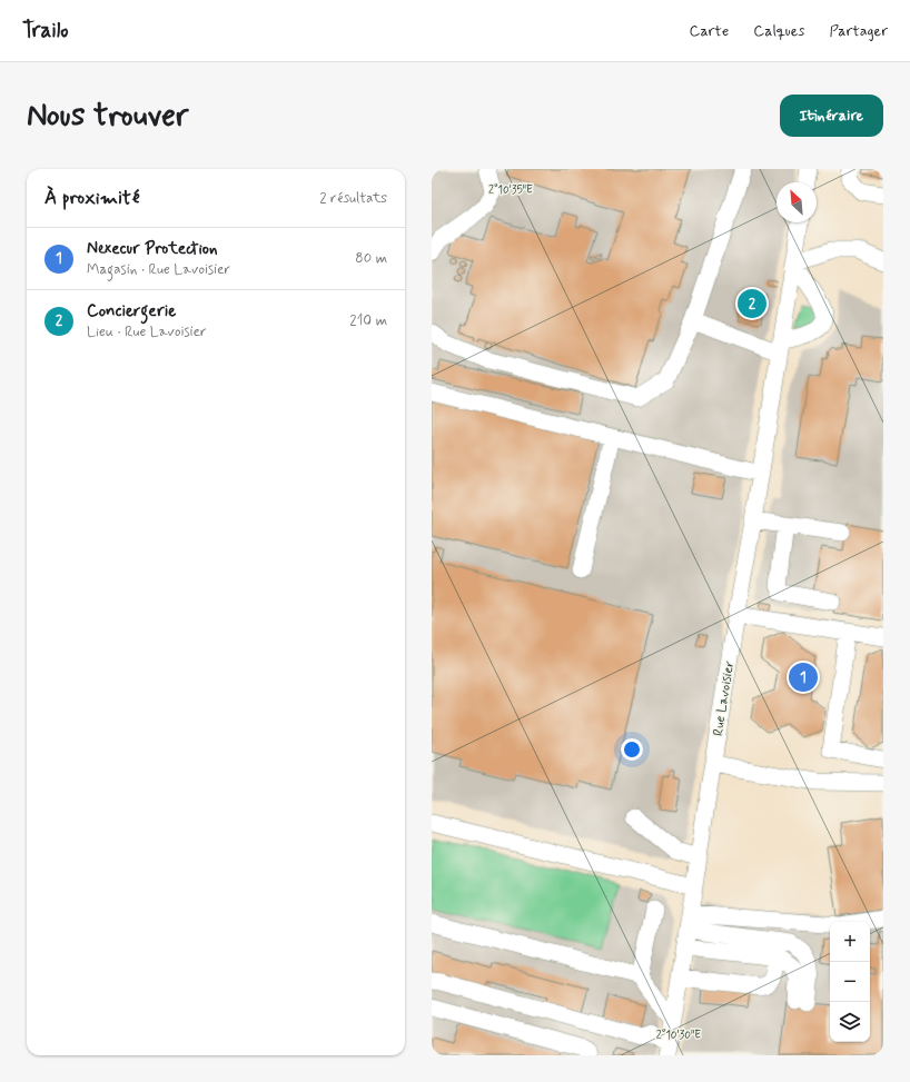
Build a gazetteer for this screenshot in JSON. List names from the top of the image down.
{
  "streets": {
    "street": ["Rue Lavoisier"]
  },
  "north": "top left",
  "page": {
    "header": "Trailo",
    "nav": ["Carte", "Calques", "Partager"],
    "buttons": "Itinéraire",
    "title": "Nous trouver",
    "heading": ["À proximité", "2 résultats"],
    "list": [
      {
        "mark": "1",
        "name": "Nexecur Protection",
        "note": "Magasin · Rue Lavoisier",
        "value": "80 m"
      },
      {
        "mark": "2",
        "name": "Conciergerie",
        "note": "Lieu · Rue Lavoisier",
        "value": "210 m"
      }
    ],
    "pins": ["2", "1"],
    "map_buttons": ["+", "−"]
  },
  "coordinates": ["2°10'35\"E", "2°10'30\"E"]
}
